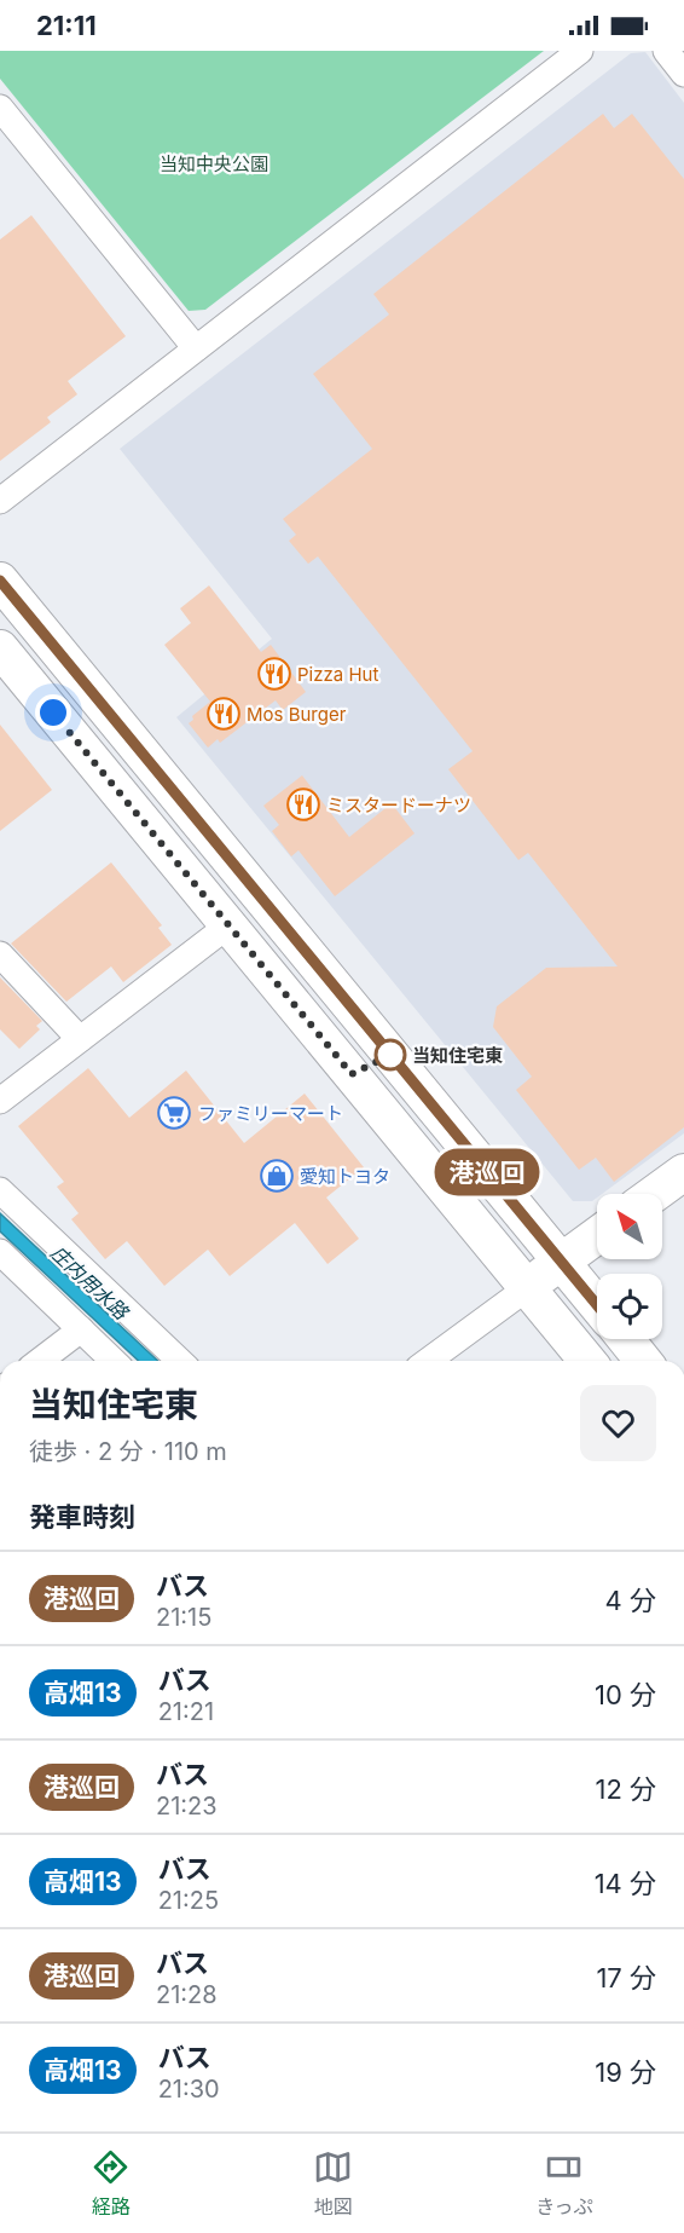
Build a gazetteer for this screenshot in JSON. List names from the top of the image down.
{
  "water": ["庄内用水路"],
  "parks": ["当知中央公園"],
  "places": {
    "restaurant": ["Pizza Hut", "Mos Burger", "ミスタードーナツ"],
    "other": ["当知住宅東"],
    "supermarket": ["ファミリーマート"],
    "shop": ["愛知トヨタ"]
  },
  "lines": ["bus line 港巡回"],
  "north": "top left",
  "page": {
    "status": "21:11",
    "on_map": "港巡回",
    "heading": [
      ["当知住宅東", "徒歩 · 2 分 · 110 m"],
      "発車時刻"
    ],
    "list": [
      {
        "mark": "港巡回",
        "name": "バス",
        "note": "21:15",
        "value": "4 分"
      },
      {
        "mark": "高畑13",
        "name": "バス",
        "note": "21:21",
        "value": "10 分"
      },
      {
        "mark": "港巡回",
        "name": "バス",
        "note": "21:23",
        "value": "12 分"
      },
      {
        "mark": "高畑13",
        "name": "バス",
        "note": "21:25",
        "value": "14 分"
      },
      {
        "mark": "港巡回",
        "name": "バス",
        "note": "21:28",
        "value": "17 分"
      },
      {
        "mark": "高畑13",
        "name": "バス",
        "note": "21:30",
        "value": "19 分"
      }
    ],
    "tabs": ["経路", "地図", "きっぷ"]
  }
}
